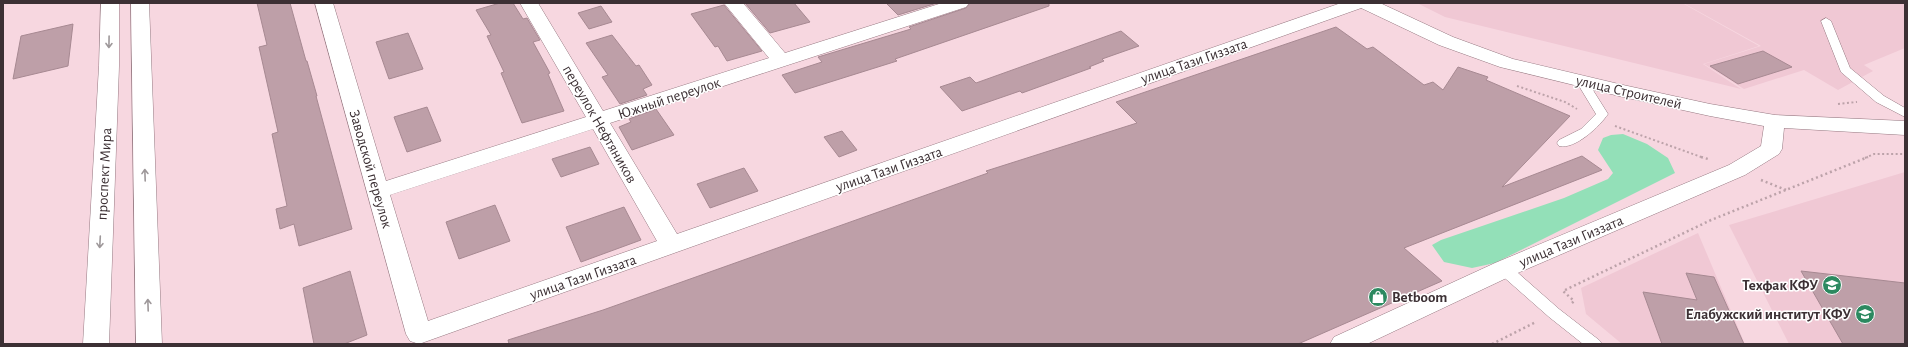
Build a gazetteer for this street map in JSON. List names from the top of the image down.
{
  "streets": {
    "street": [
      "улица Тази Гиззата",
      "улица Строителей",
      "Южный переулок",
      "переулок Нефтяников",
      "Заводской переулок",
      "проспект Мира"
    ]
  },
  "crossings": [
    ["улица Тази Гиззата", "улица Строителей"],
    ["улица Тази Гиззата", "переулок Нефтяников"],
    ["улица Тази Гиззата", "Заводской переулок"],
    ["Южный переулок", "переулок Нефтяников"],
    ["Южный переулок", "Заводской переулок"]
  ],
  "places": {
    "school or university": ["Техфак КФУ", "Елабужский институт КФУ"],
    "shop": ["Betboom"]
  }
}
